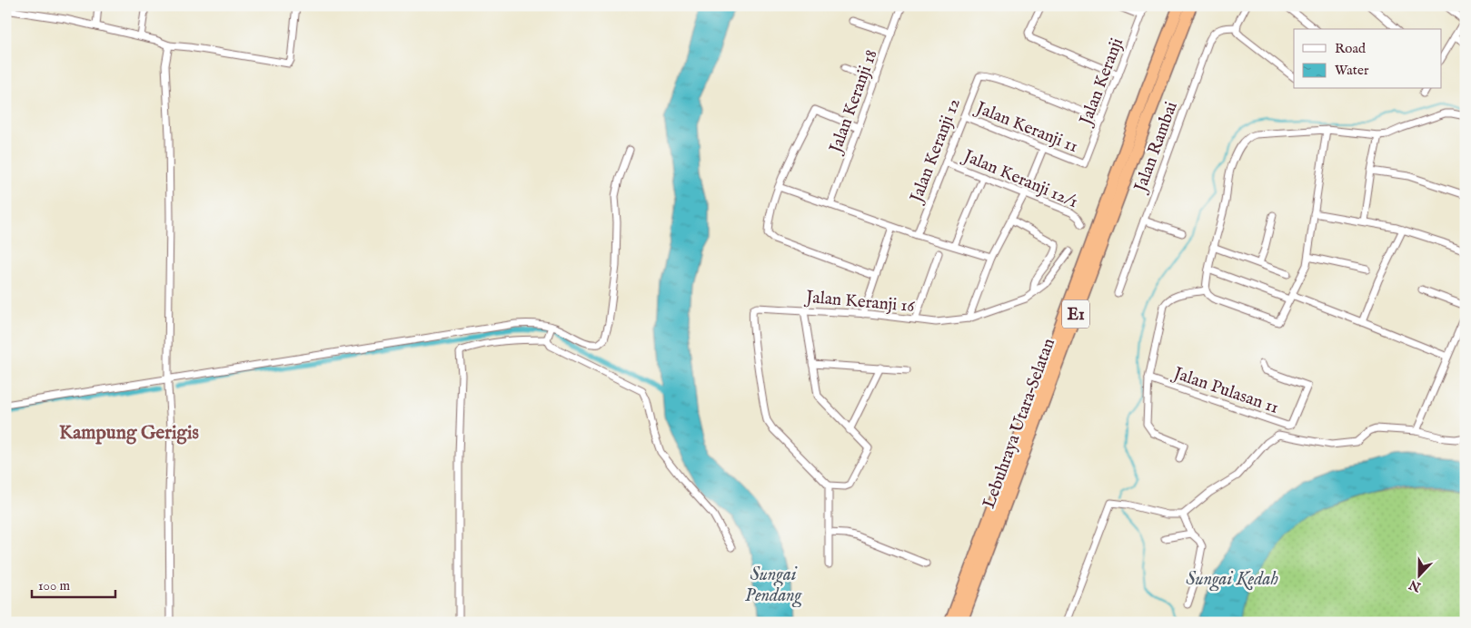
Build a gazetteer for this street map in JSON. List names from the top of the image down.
{
  "streets": {
    "highway": ["E1", "Lebuhraya Utara–Selatan"],
    "street": [
      "Jalan Keranji",
      "Jalan Keranji 18",
      "Jalan Keranji 11",
      "Jalan Rambai",
      "Jalan Keranji 12",
      "Jalan Keranji 12/1",
      "Jalan Keranji 16",
      "Jalan Pulasan 11"
    ]
  },
  "crossings": [
    ["Jalan Keranji", "Jalan Keranji 11"],
    ["Jalan Keranji 11", "Jalan Keranji 12"],
    ["Jalan Keranji 12", "Jalan Keranji 12/1"]
  ],
  "districts": ["Kampung Gerigis"],
  "water": ["Sungai Pendang", "Sungai Kedah"],
  "legend": ["Road", "Water"],
  "scale_bar": "100 m",
  "north": "bottom"
}
